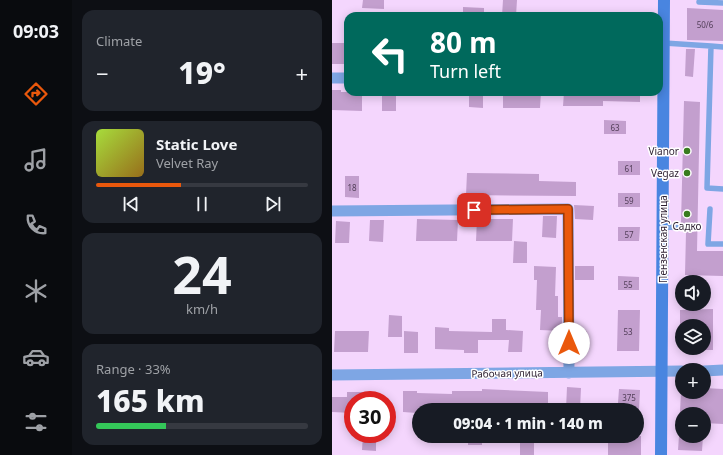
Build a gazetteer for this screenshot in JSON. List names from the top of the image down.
{
  "streets": {
    "street": ["Пензенская улица", "Рабочая улица"]
  },
  "crossings": [
    ["Пензенская улица", "Рабочая улица"]
  ],
  "places": ["Vianor", "Vegaz", "Садко"],
  "house_numbers": [
    "50/6",
    "63",
    "61",
    "18",
    "59",
    "57",
    "55",
    "53",
    "375"
  ],
  "page": {
    "tabs": "09:03",
    "tile": [
      "Climate",
      ["24", "km/h"],
      ["Range · 33%", "165 km"]
    ],
    "turn": ["80 m", "Turn left"],
    "heat": ["−", "19°", "+"],
    "song": ["Static Love", "Velvet Ray"],
    "map_buttons": ["+", "−"],
    "limit": "30",
    "trip": "09:04 · 1 min · 140 m"
  }
}
